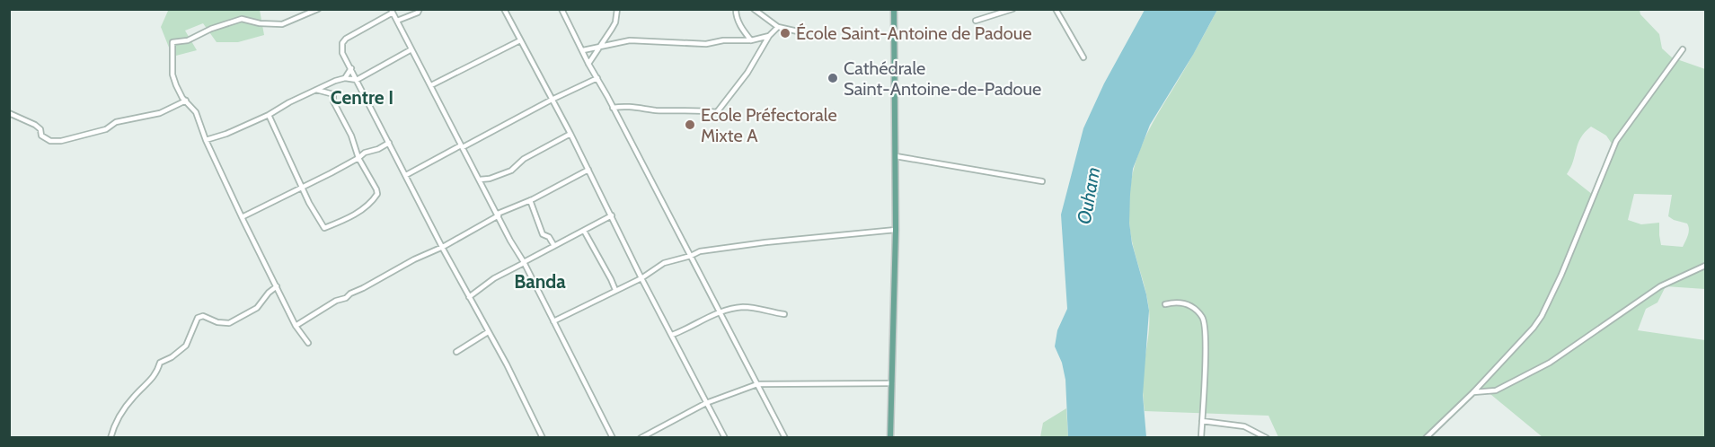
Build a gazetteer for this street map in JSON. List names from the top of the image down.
{
  "districts": ["Centre I", "Banda"],
  "water": ["Ouham"],
  "places": ["École Saint-Antoine de Padoue", "Cathédrale Saint-Antoine-de-Padoue", "Ecole Préfectorale Mixte A"]
}
